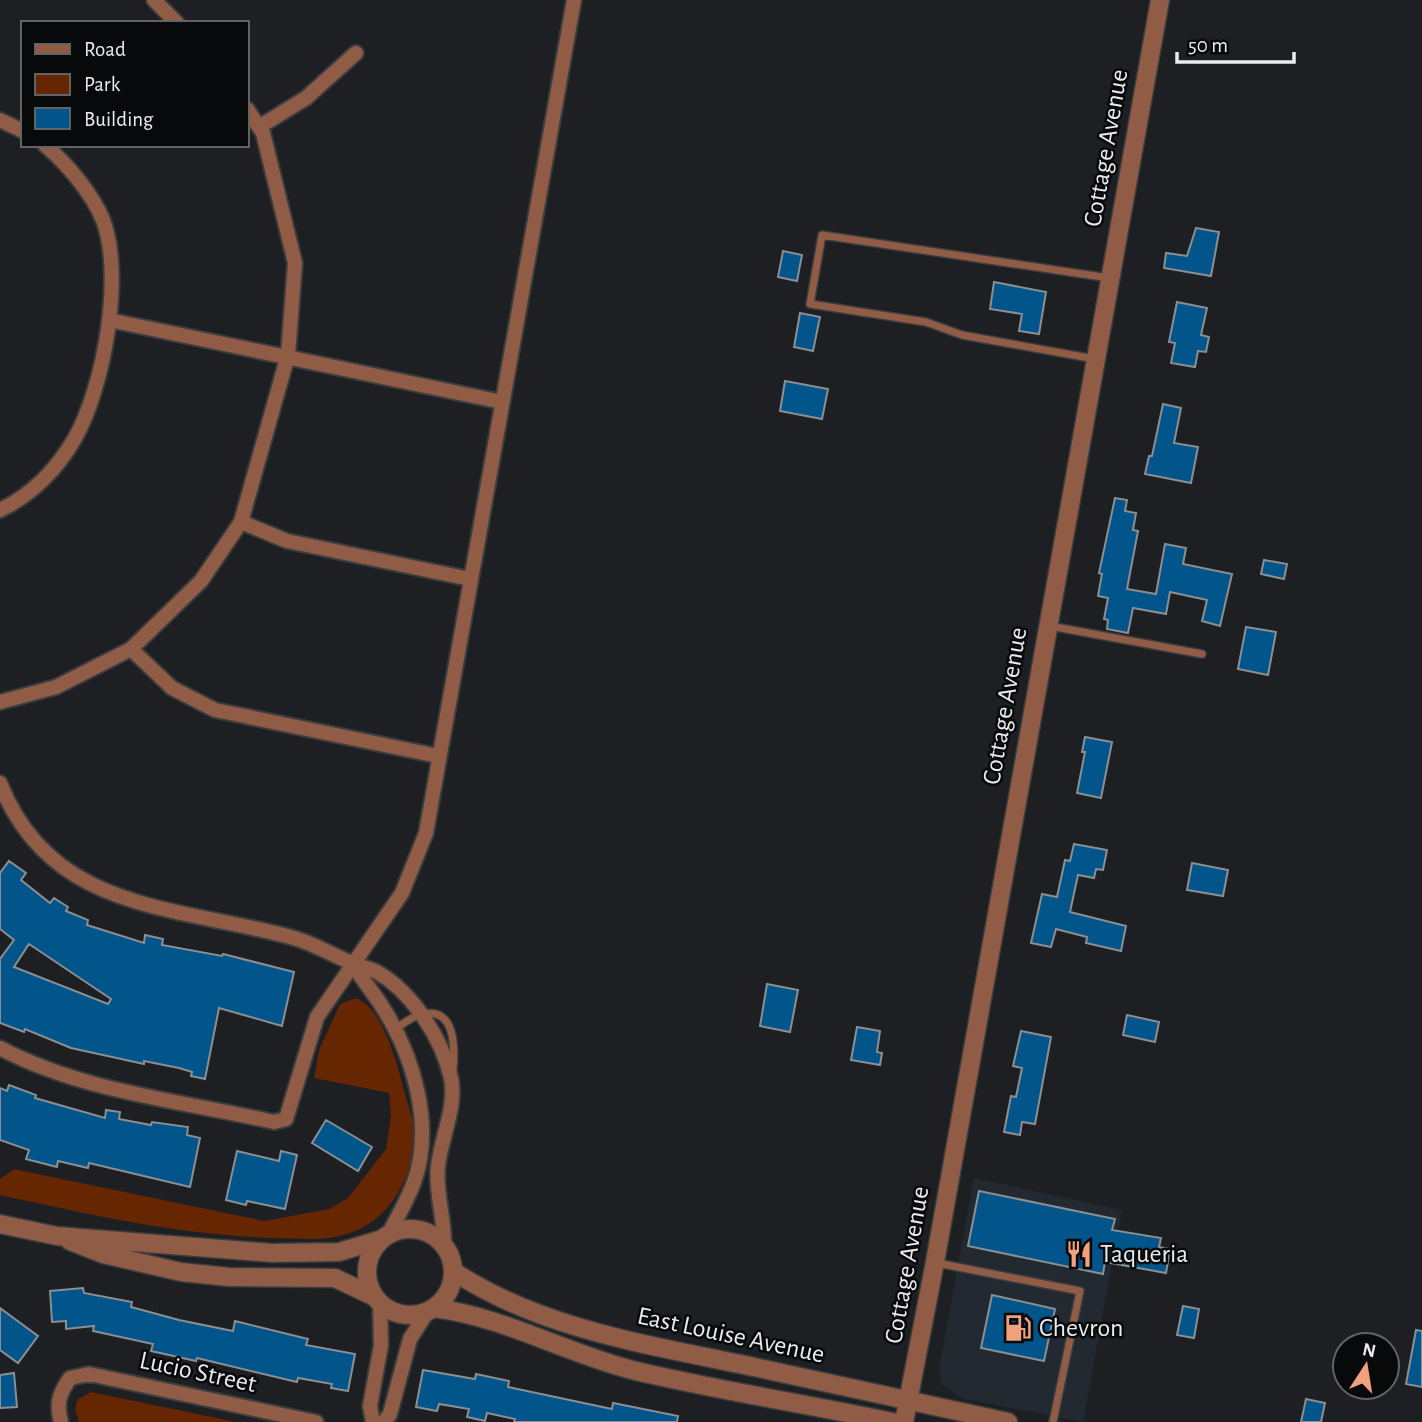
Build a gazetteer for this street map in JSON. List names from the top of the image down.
{
  "streets": {
    "street": ["Cottage Avenue", "East Louise Avenue", "Lucio Street"]
  },
  "crossings": [
    ["Cottage Avenue", "East Louise Avenue"]
  ],
  "places": {
    "restaurant": ["Taqueria"],
    "fuel station": ["Chevron"]
  },
  "legend": ["Road", "Park", "Building"],
  "scale_bar": "50 m",
  "north": "top"
}
